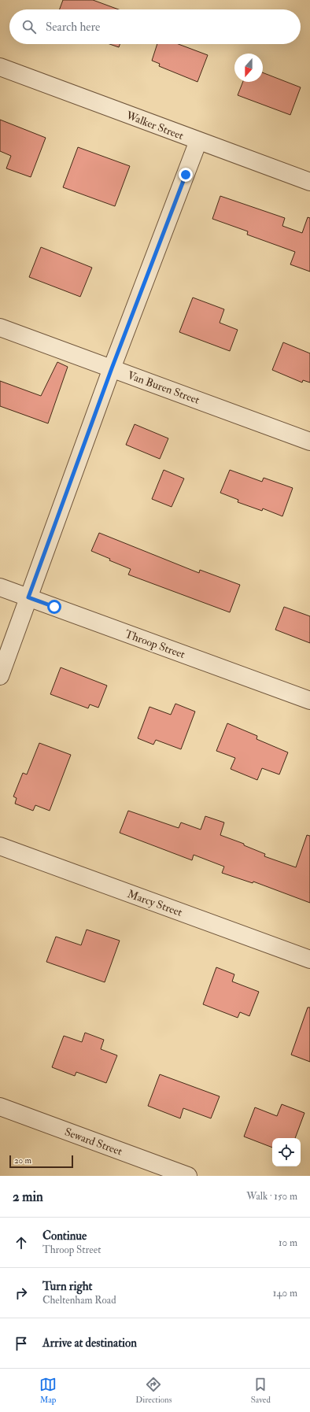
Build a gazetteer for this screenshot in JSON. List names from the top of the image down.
{
  "streets": {
    "street": [
      "Walker Street",
      "Van Buren Street",
      "Throop Street",
      "Marcy Street",
      "Seward Street"
    ]
  },
  "scale_bar": "20 m",
  "north": "bottom",
  "page": {
    "search": "Search here",
    "scale": "20 m",
    "heading": ["2 min", "Walk · 150 m"],
    "list": [
      ["Continue", "Throop Street", "10 m"],
      ["Turn right", "Cheltenham Road", "140 m"],
      "Arrive at destination"
    ],
    "nav": ["Map", "Directions", "Saved"]
  }
}
